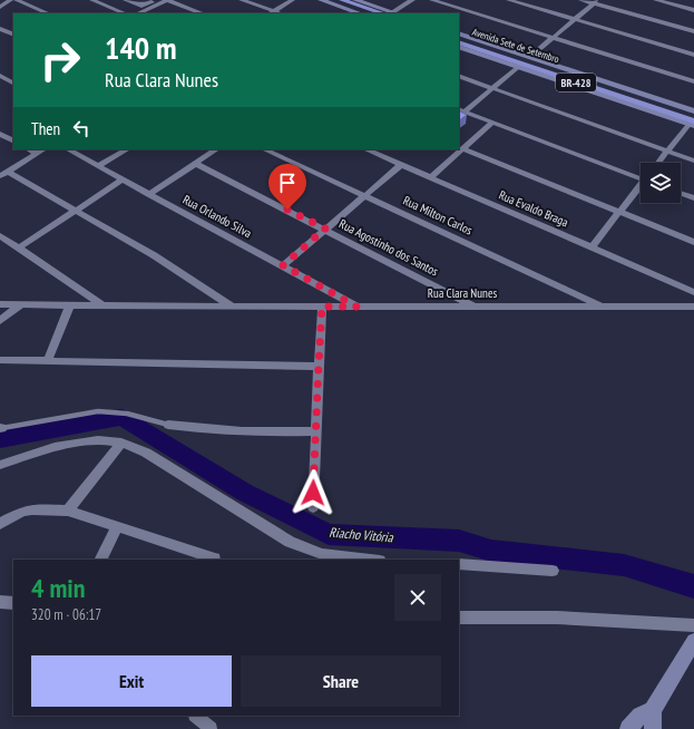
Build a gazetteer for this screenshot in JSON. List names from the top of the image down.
{
  "streets": {
    "highway": ["Avenida Sete de Setembro", "BR-428"],
    "street": [
      "Rua Evaldo Braga",
      "Rua Milton Carlos",
      "Rua Orlando Silva",
      "Rua Agostinho dos Santos",
      "Rua Clara Nunes"
    ]
  },
  "crossings": [
    ["Rua Milton Carlos", "Rua Clara Nunes"],
    ["Rua Orlando Silva", "Rua Clara Nunes"],
    ["Rua Agostinho dos Santos", "Rua Clara Nunes"]
  ],
  "water": ["Riacho Vitória"],
  "page": {
    "turn": ["140 m", "Rua Clara Nunes"],
    "then": "Then",
    "heading": ["4 min", "320 m · 06:17"],
    "buttons": ["Exit", "Share"]
  }
}
